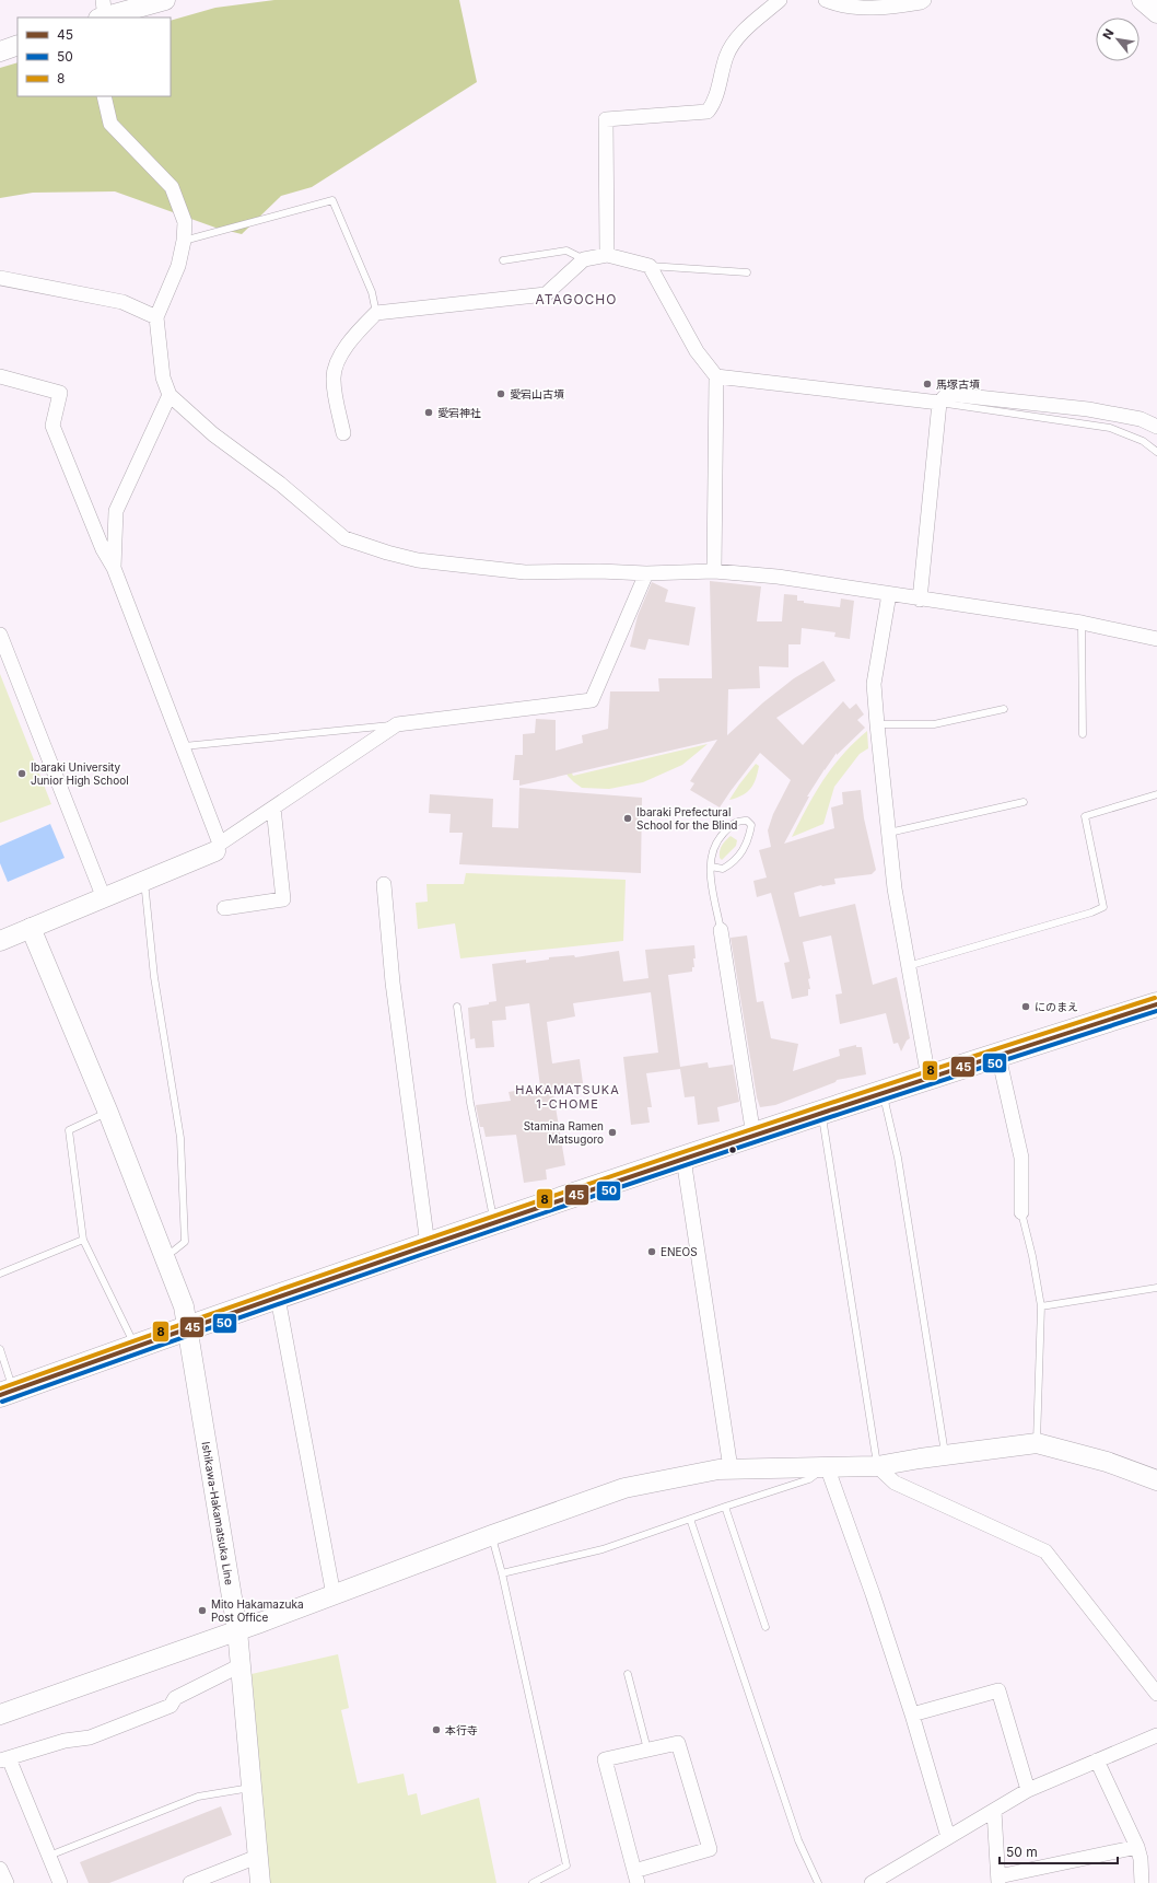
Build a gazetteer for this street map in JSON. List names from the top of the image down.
{
  "streets": {
    "street": ["Ishikawa-Hakamatsuka Line"]
  },
  "districts": ["ATAGOCHO", "HAKAMATSUKA 1-CHOME"],
  "places": [
    "馬塚古墳",
    "愛宕山古墳",
    "愛宕神社",
    "Ibaraki University Junior High School",
    "Ibaraki Prefectural School for the Blind",
    "にのまえ",
    "Stamina Ramen Matsugoro",
    "ENEOS",
    "Mito Hakamazuka Post Office",
    "本行寺"
  ],
  "lines": ["transit line 8", "transit line 45", "transit line 50"],
  "legend": ["45", "50", "8"],
  "scale_bar": "50 m",
  "north": "top left"
}
